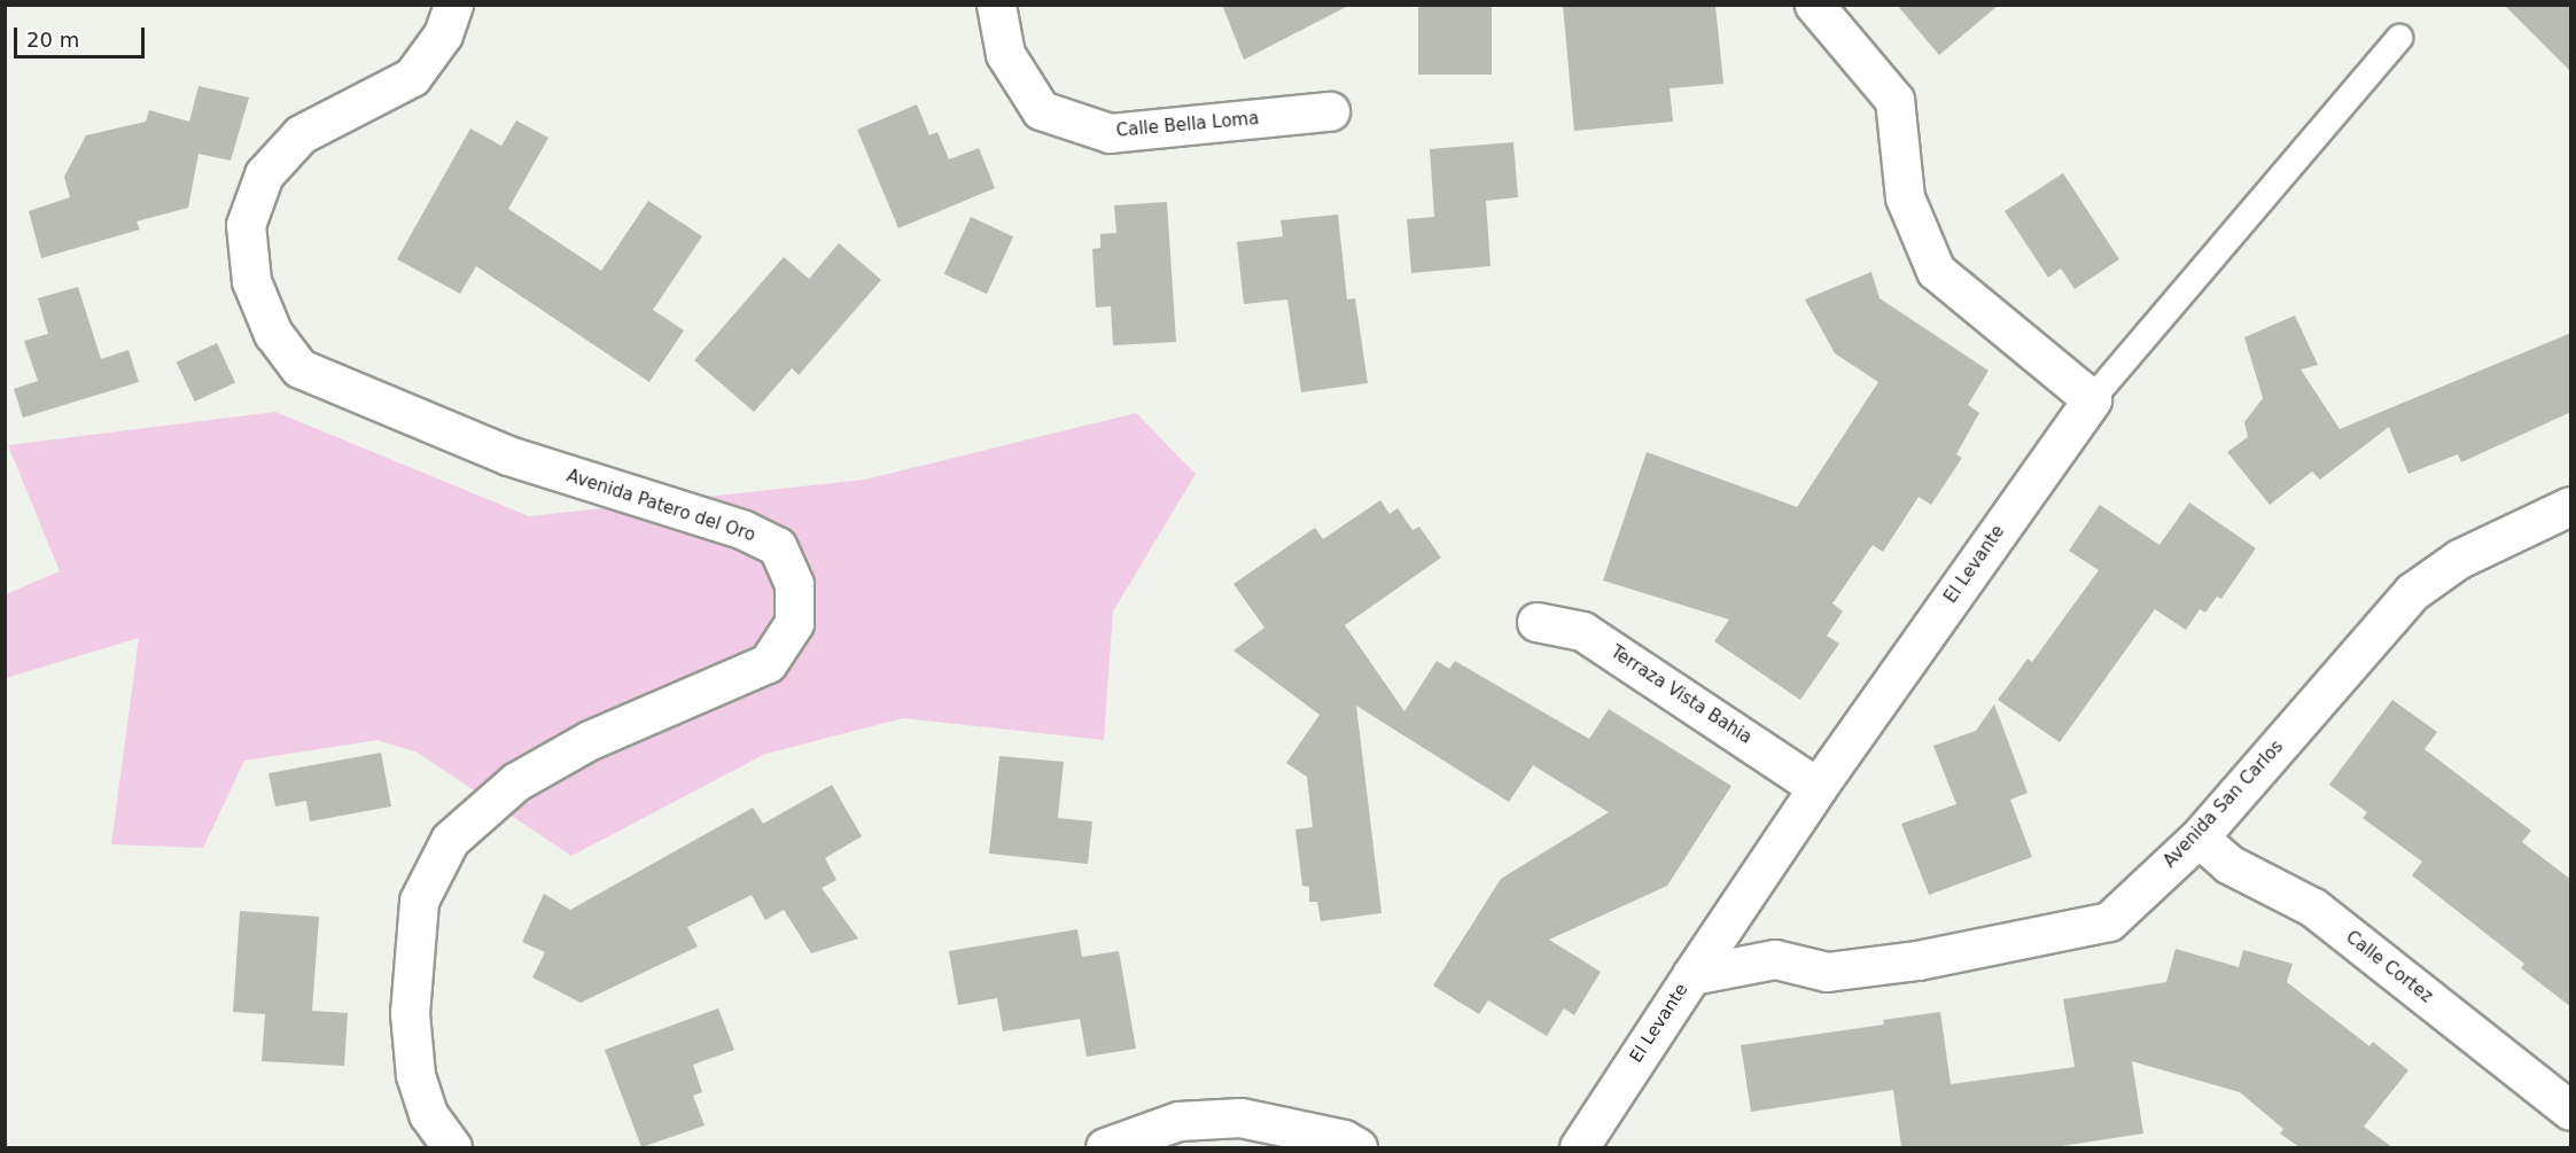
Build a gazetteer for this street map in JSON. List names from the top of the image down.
{
  "streets": {
    "street": [
      "Calle Bella Loma",
      "Avenida Patero del Oro",
      "El Levante",
      "Terraza Vista Bahia",
      "Avenida San Carlos",
      "Calle Cortez"
    ]
  },
  "crossings": [
    ["El Levante", "Terraza Vista Bahia"],
    ["El Levante", "Avenida San Carlos"],
    ["Avenida San Carlos", "Calle Cortez"]
  ],
  "scale_bar": "20 m"
}
